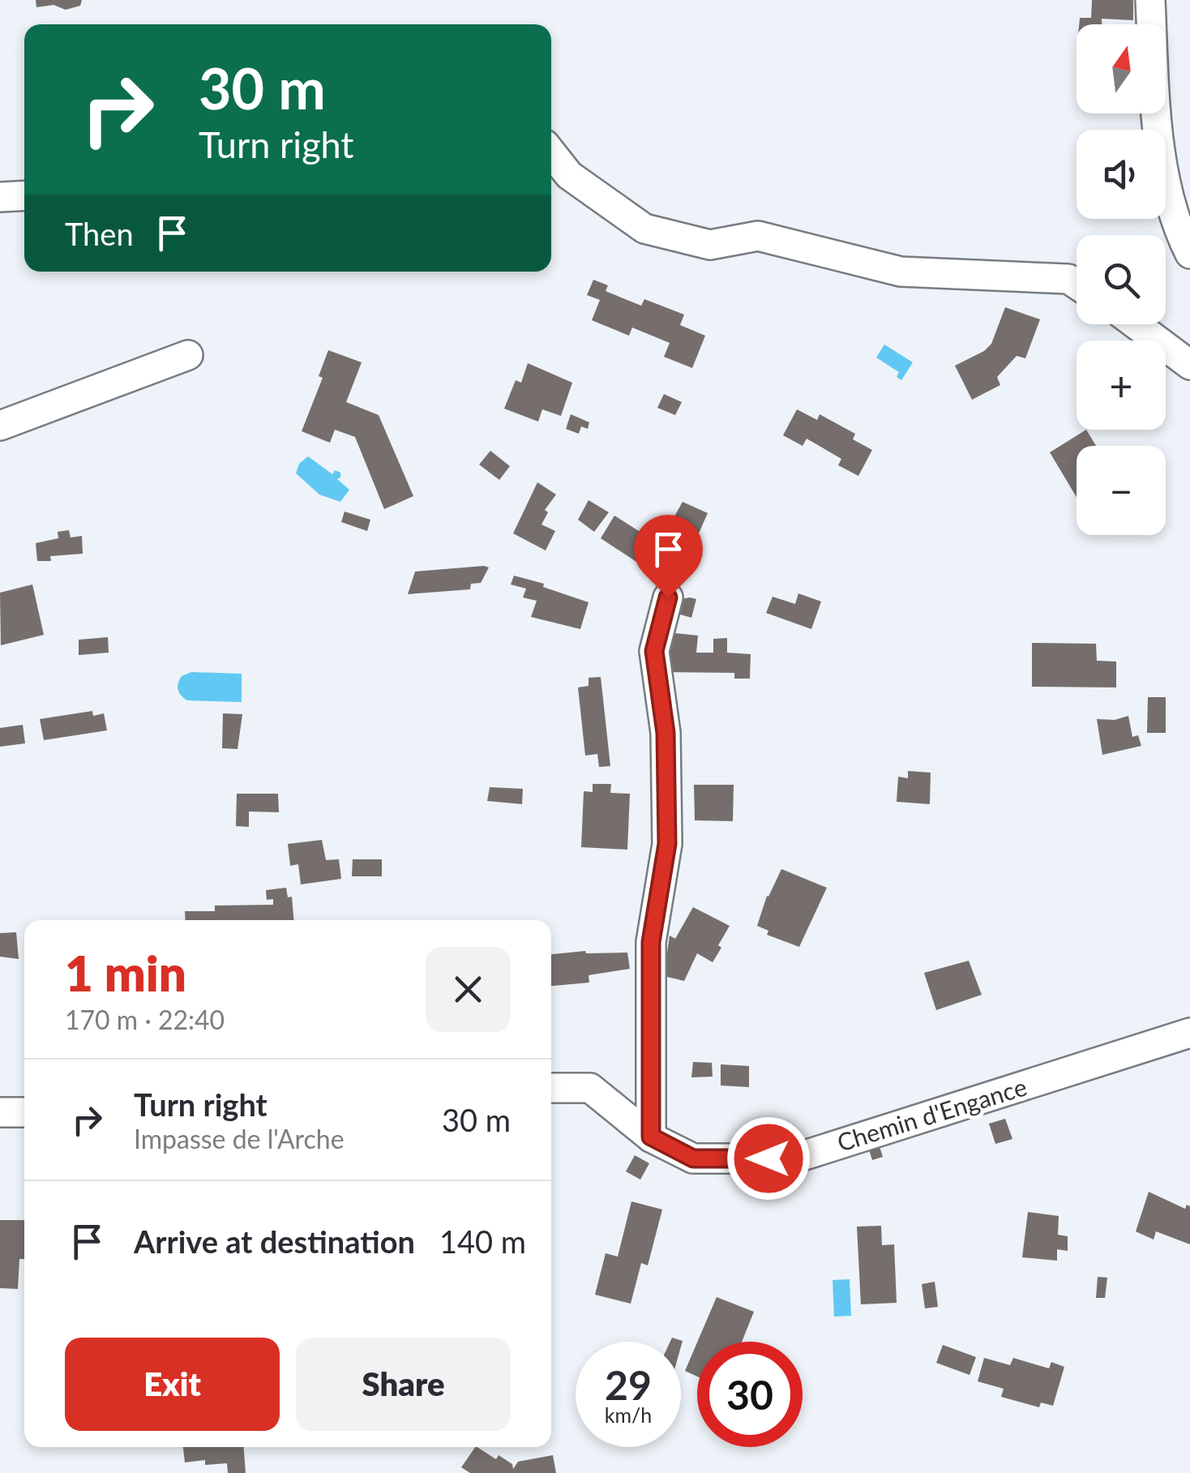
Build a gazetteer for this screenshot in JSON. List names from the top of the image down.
{
  "streets": {
    "street": ["Chemin d'Engance"]
  },
  "north": "top",
  "page": {
    "map_buttons": ["+", "−"],
    "turn": ["30 m", "Turn right"],
    "then": "Then",
    "heading": ["1 min", "170 m · 22:40"],
    "list": [
      {
        "name": "Turn right",
        "note": "Impasse de l'Arche",
        "value": "30 m"
      },
      {
        "name": "Arrive at destination",
        "value": "140 m"
      }
    ],
    "buttons": ["Exit", "Share"],
    "speed": "29 km/h",
    "limit": "30"
  }
}
